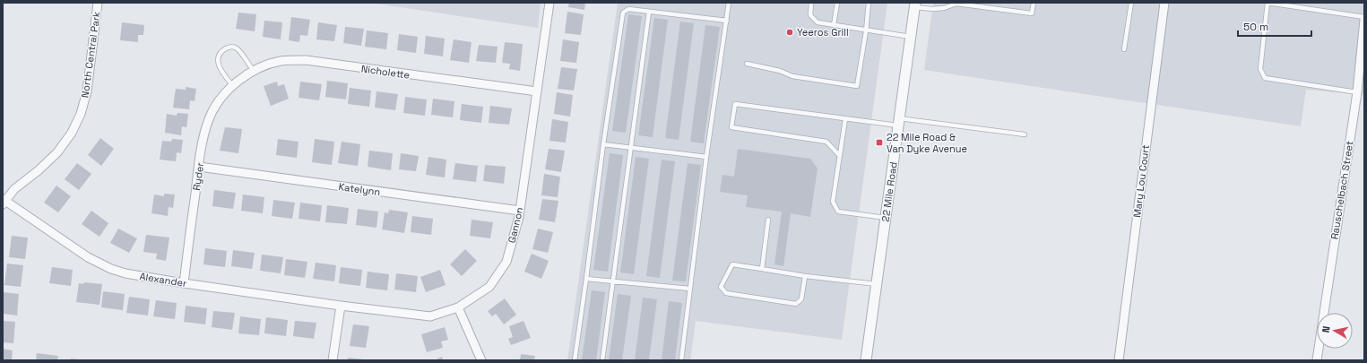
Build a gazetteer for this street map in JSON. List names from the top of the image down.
{
  "streets": {
    "street": [
      "North Central Park",
      "Nicholette",
      "Ryder",
      "Mary Lou Court",
      "Katelynn",
      "Rauschelbach Street",
      "22 Mile Road",
      "Gannon",
      "Alexander"
    ]
  },
  "crossings": [
    ["North Central Park", "Alexander"],
    ["Nicholette", "Ryder"],
    ["Nicholette", "Gannon"],
    ["Ryder", "Katelynn"],
    ["Ryder", "Alexander"],
    ["Katelynn", "Gannon"],
    ["Gannon", "Alexander"]
  ],
  "places": {
    "other": ["Yeeros Grill"],
    "transit": ["22 Mile Road & Van Dyke Avenue"]
  },
  "scale_bar": "50 m",
  "north": "left"
}
